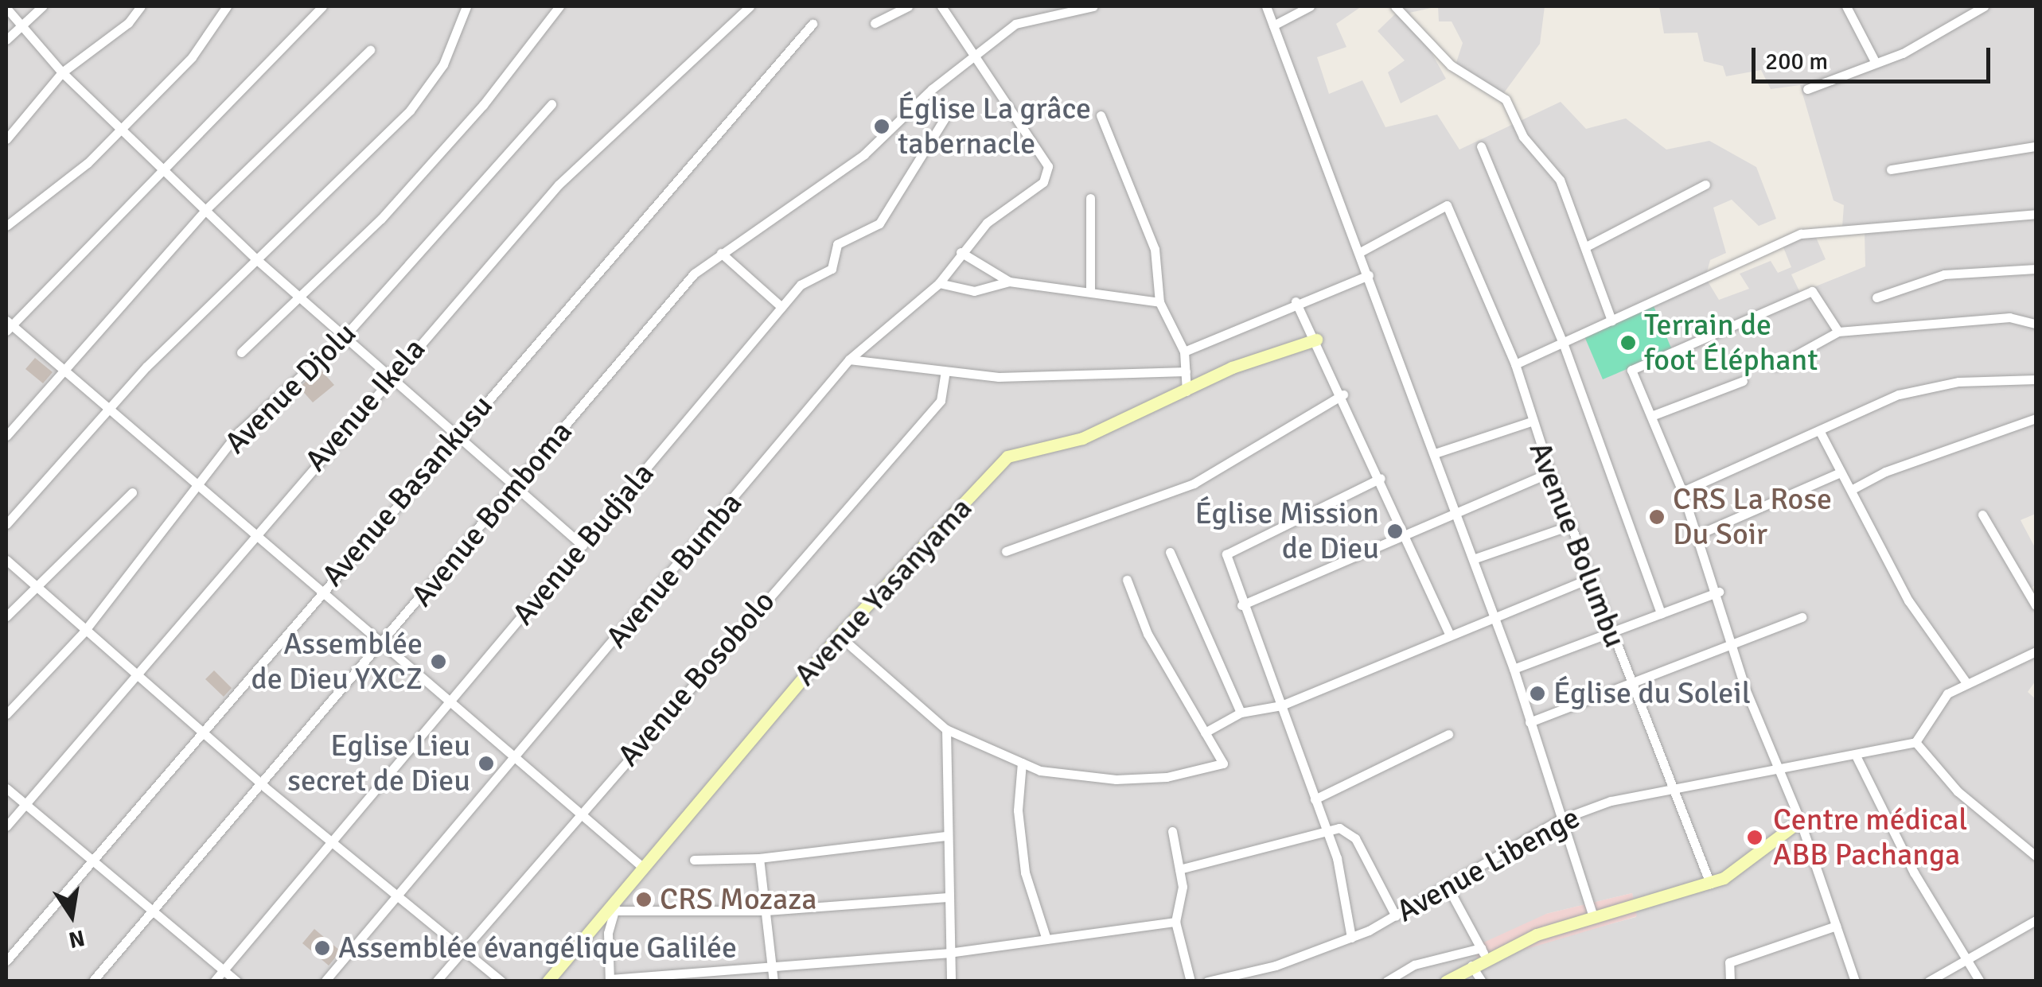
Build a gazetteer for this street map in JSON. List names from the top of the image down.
{
  "streets": {
    "street": [
      "Avenue Djolu",
      "Avenue Ikela",
      "Avenue Basankusu",
      "Avenue Bomboma",
      "Avenue Budjala",
      "Avenue Bolumbu",
      "Avenue Bumba",
      "Avenue Yasanyama",
      "Avenue Bosobolo",
      "Avenue Libenge"
    ]
  },
  "crossings": [
    ["Avenue Bomboma", "Avenue Bumba"],
    ["Avenue Bolumbu", "Avenue Libenge"]
  ],
  "places": [
    "Église La grâce tabernacle",
    "Terrain de foot Éléphant",
    "CRS La Rose Du Soir",
    "Église Mission de Dieu",
    "Assemblée de Dieu YXCZ",
    "Église du Soleil",
    "Eglise Lieu secret de Dieu",
    "Centre médical ABB Pachanga",
    "CRS Mozaza",
    "Assemblée évangélique Galilée"
  ],
  "scale_bar": "200 m",
  "north": "bottom"
}
